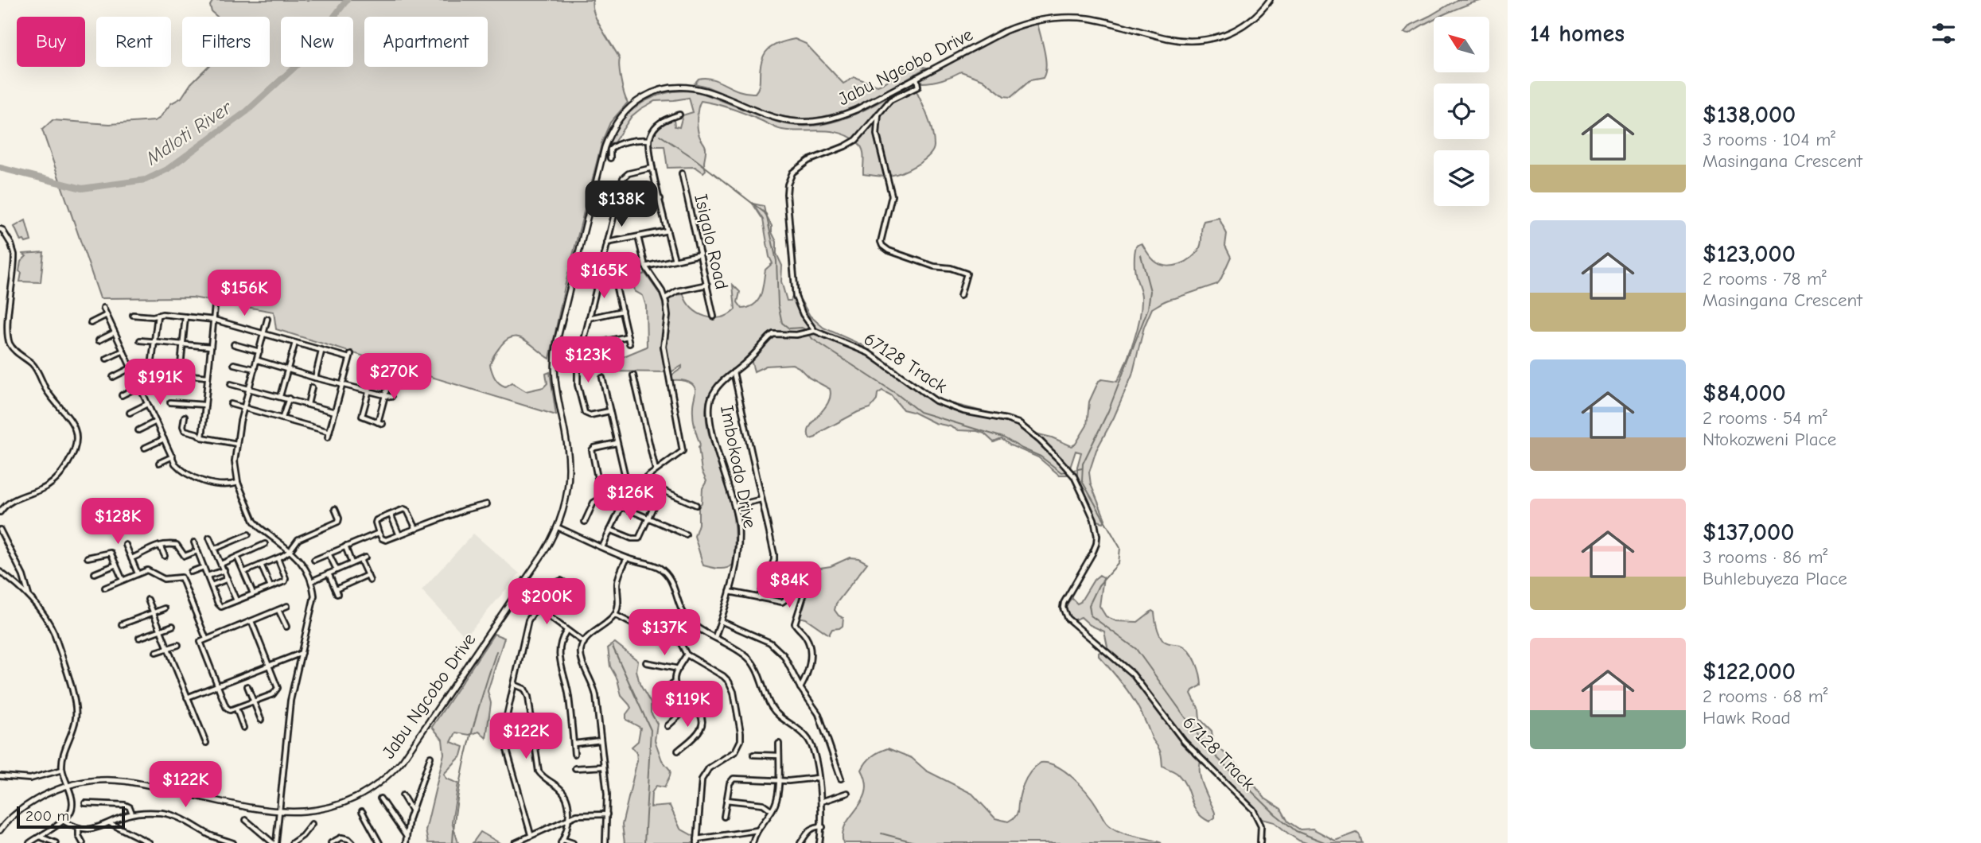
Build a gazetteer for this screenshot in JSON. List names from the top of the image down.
{
  "streets": {
    "main road": ["Jabu Ngcobo Drive"],
    "street": ["Isiqalo Road", "67128 Track", "Imbokodo Drive"]
  },
  "crossings": [
    ["67128 Track", "Imbokodo Drive"]
  ],
  "water": ["Mdloti River"],
  "scale_bar": "200 m",
  "north": "top left",
  "page": {
    "heading": "14 homes",
    "chip": [
      "Buy",
      "Rent",
      "Filters",
      "New",
      "Apartment"
    ],
    "list": [
      {
        "name": "$138,000",
        "note": "3 rooms · 104 m² · Masingana Crescent"
      },
      {
        "name": "$123,000",
        "note": "2 rooms · 78 m² · Masingana Crescent"
      },
      {
        "name": "$84,000",
        "note": "2 rooms · 54 m² · Ntokozweni Place"
      },
      {
        "name": "$137,000",
        "note": "3 rooms · 86 m² · Buhlebuyeza Place"
      },
      {
        "name": "$122,000",
        "note": "2 rooms · 68 m² · Hawk Road"
      }
    ],
    "price": [
      "$138K",
      "$165K",
      "$156K",
      "$123K",
      "$270K",
      "$191K",
      "$126K",
      "$128K",
      "$84K",
      "$200K",
      "$137K",
      "$119K",
      "$122K",
      "$122K"
    ],
    "scale": "200 m"
  }
}
